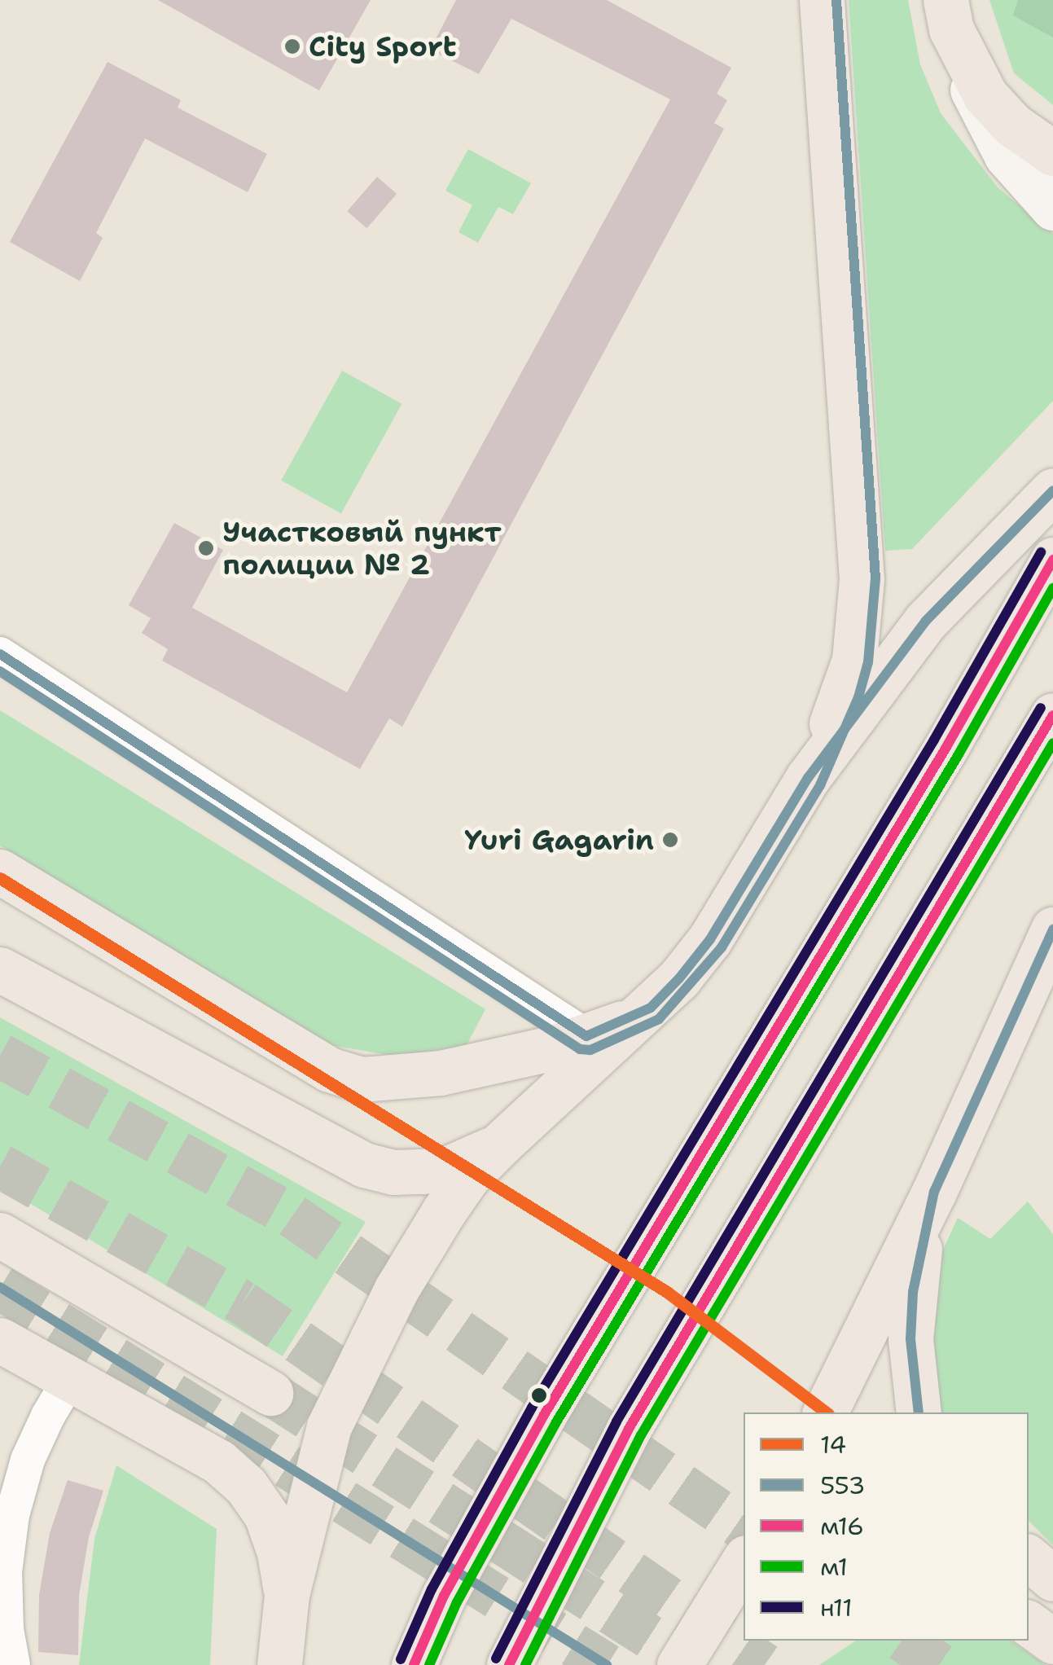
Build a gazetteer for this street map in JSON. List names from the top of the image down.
{
  "places": ["City Sport", "Участковый пункт полиции № 2", "Yuri Gagarin"],
  "lines": [
    "transit line 553",
    "transit line н11",
    "transit line м16",
    "transit line м1",
    "transit line 14"
  ],
  "legend": [
    "14",
    "553",
    "м16",
    "м1",
    "н11"
  ]
}
